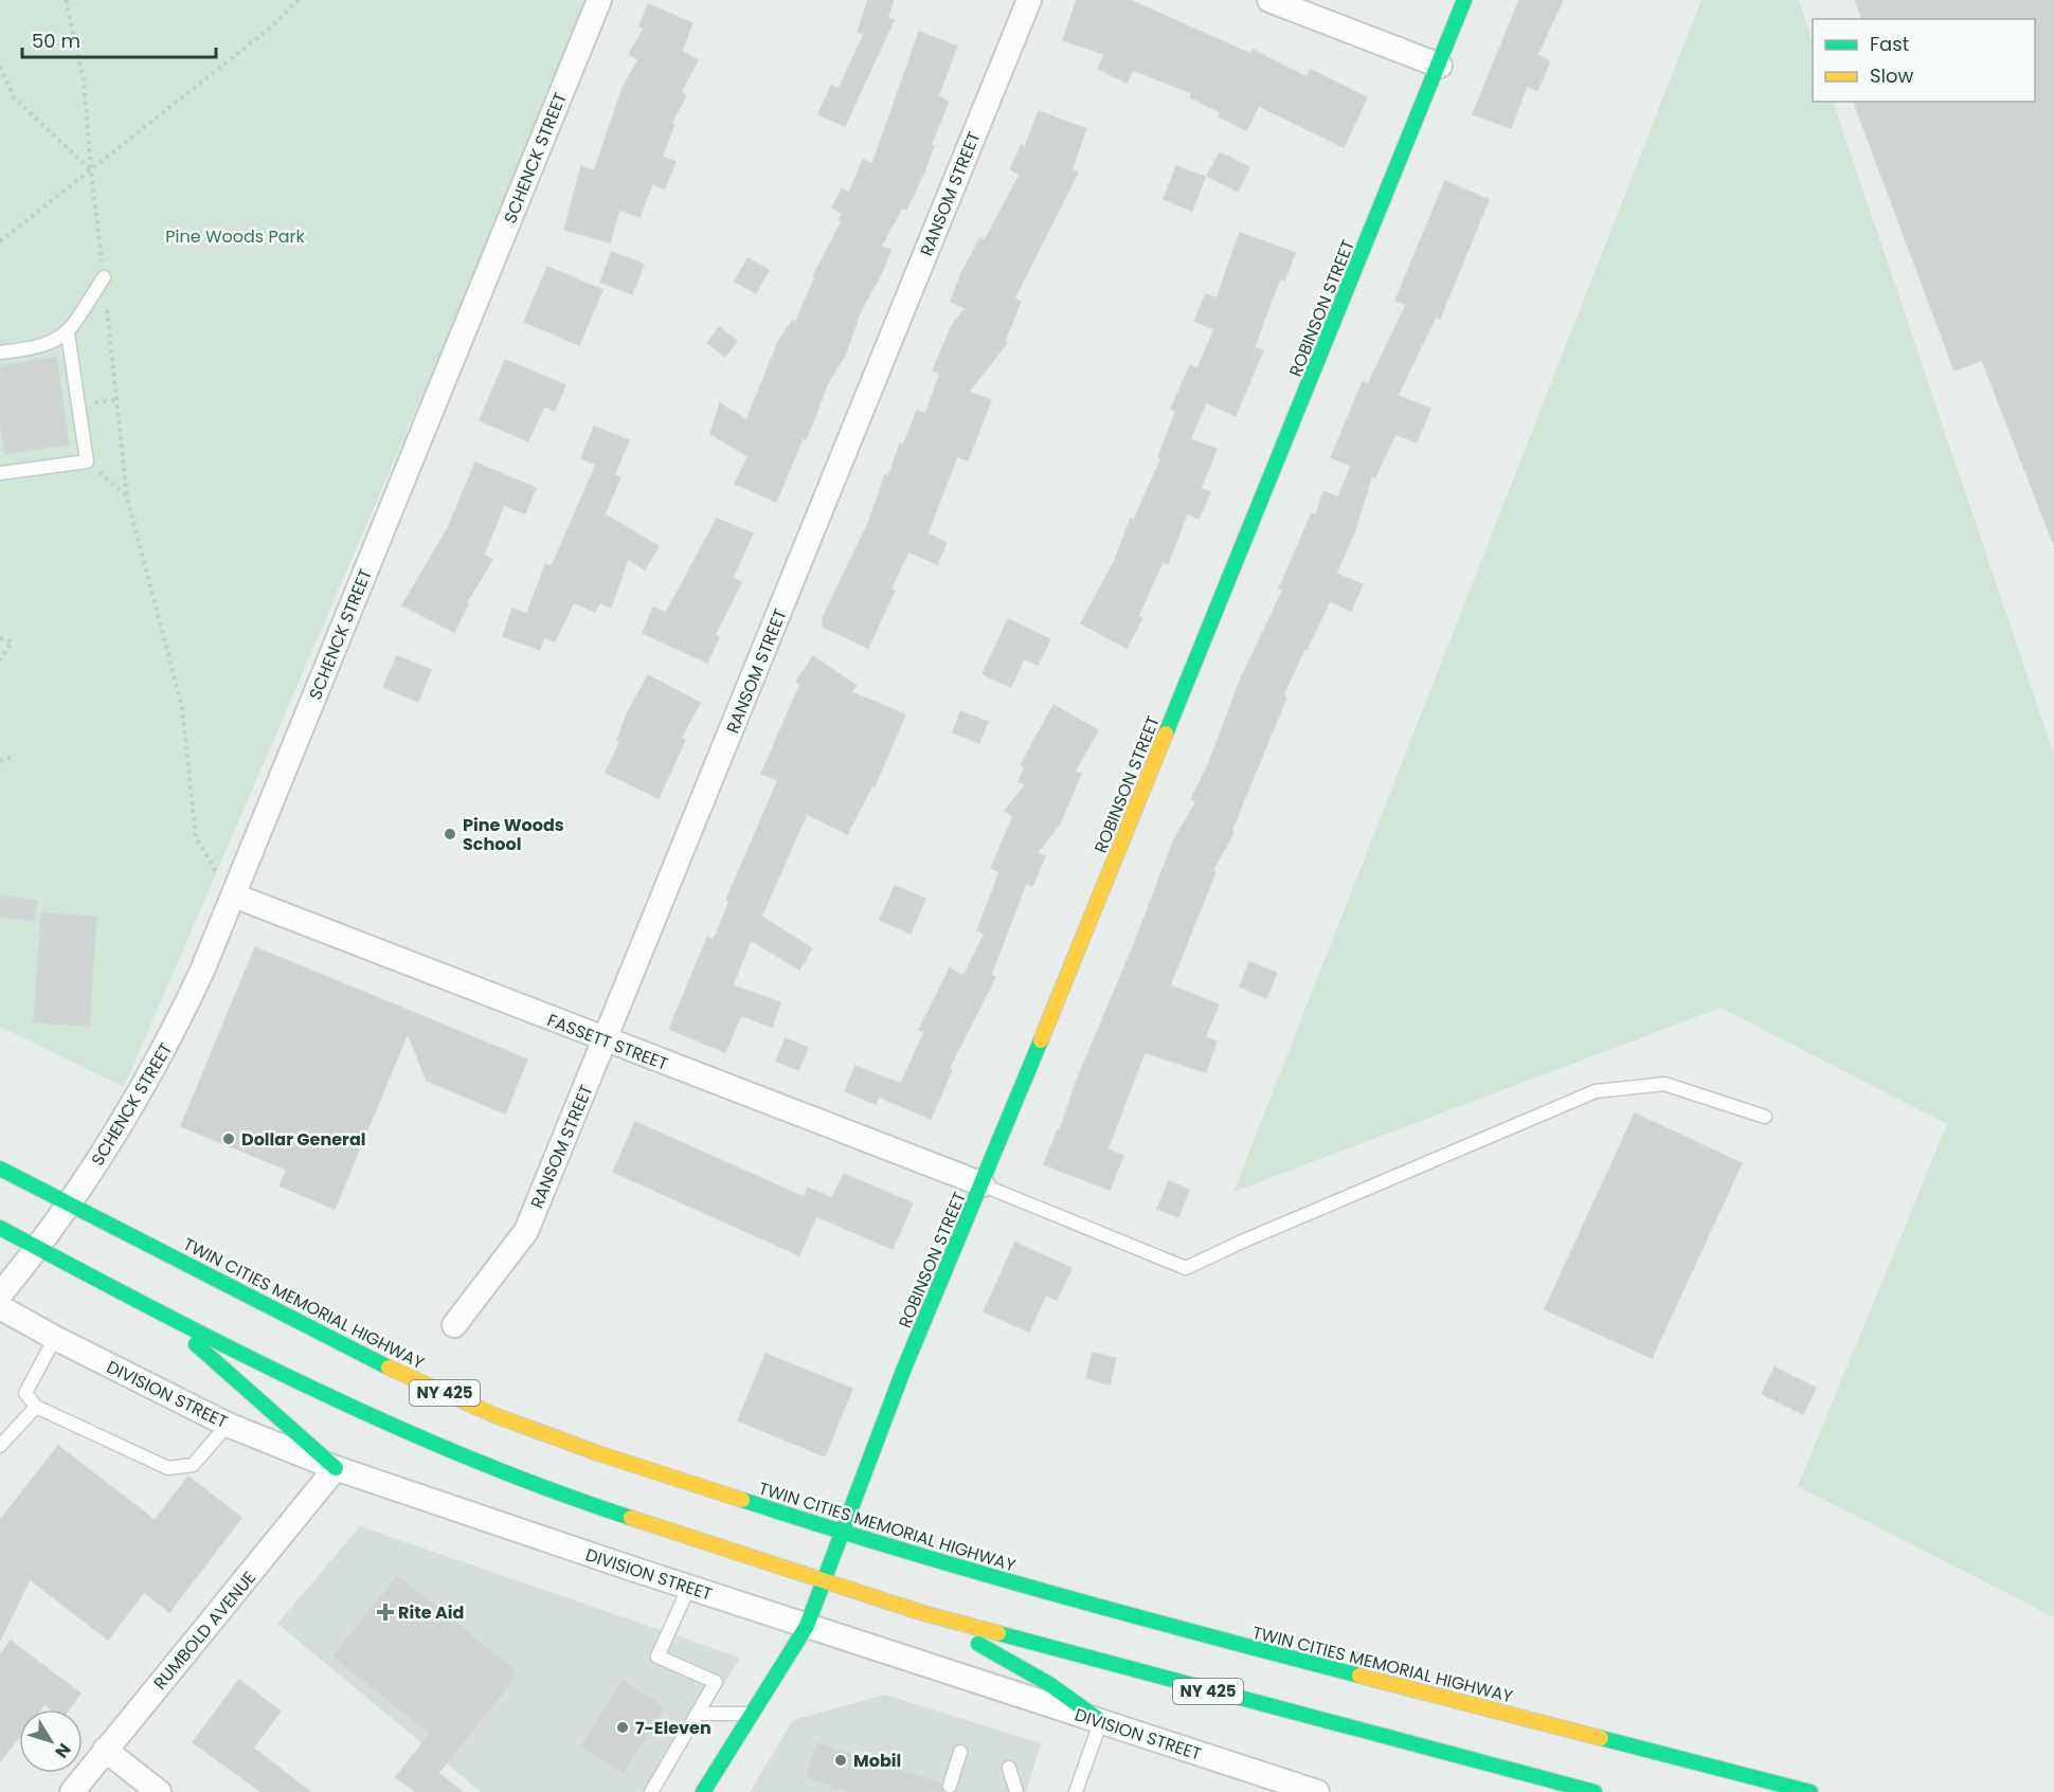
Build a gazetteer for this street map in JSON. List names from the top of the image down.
{
  "streets": {
    "main road": ["ROBINSON STREET", "TWIN CITIES MEMORIAL HIGHWAY", "NY 425"],
    "street": [
      "SCHENCK STREET",
      "RANSOM STREET",
      "FASSETT STREET",
      "DIVISION STREET",
      "RUMBOLD AVENUE"
    ]
  },
  "crossings": [
    ["SCHENCK STREET", "FASSETT STREET"],
    ["SCHENCK STREET", "TWIN CITIES MEMORIAL HIGHWAY"],
    ["SCHENCK STREET", "NY 425"],
    ["RANSOM STREET", "FASSETT STREET"],
    ["ROBINSON STREET", "FASSETT STREET"],
    ["ROBINSON STREET", "TWIN CITIES MEMORIAL HIGHWAY"],
    ["ROBINSON STREET", "NY 425"],
    ["ROBINSON STREET", "DIVISION STREET"],
    ["DIVISION STREET", "RUMBOLD AVENUE"]
  ],
  "parks": ["Pine Woods Park"],
  "places": {
    "other": [
      "Pine Woods School",
      "Dollar General",
      "7-Eleven",
      "Mobil"
    ],
    "health": ["Rite Aid"]
  },
  "legend": ["Fast", "Slow"],
  "scale_bar": "50 m",
  "north": "bottom right"
}
